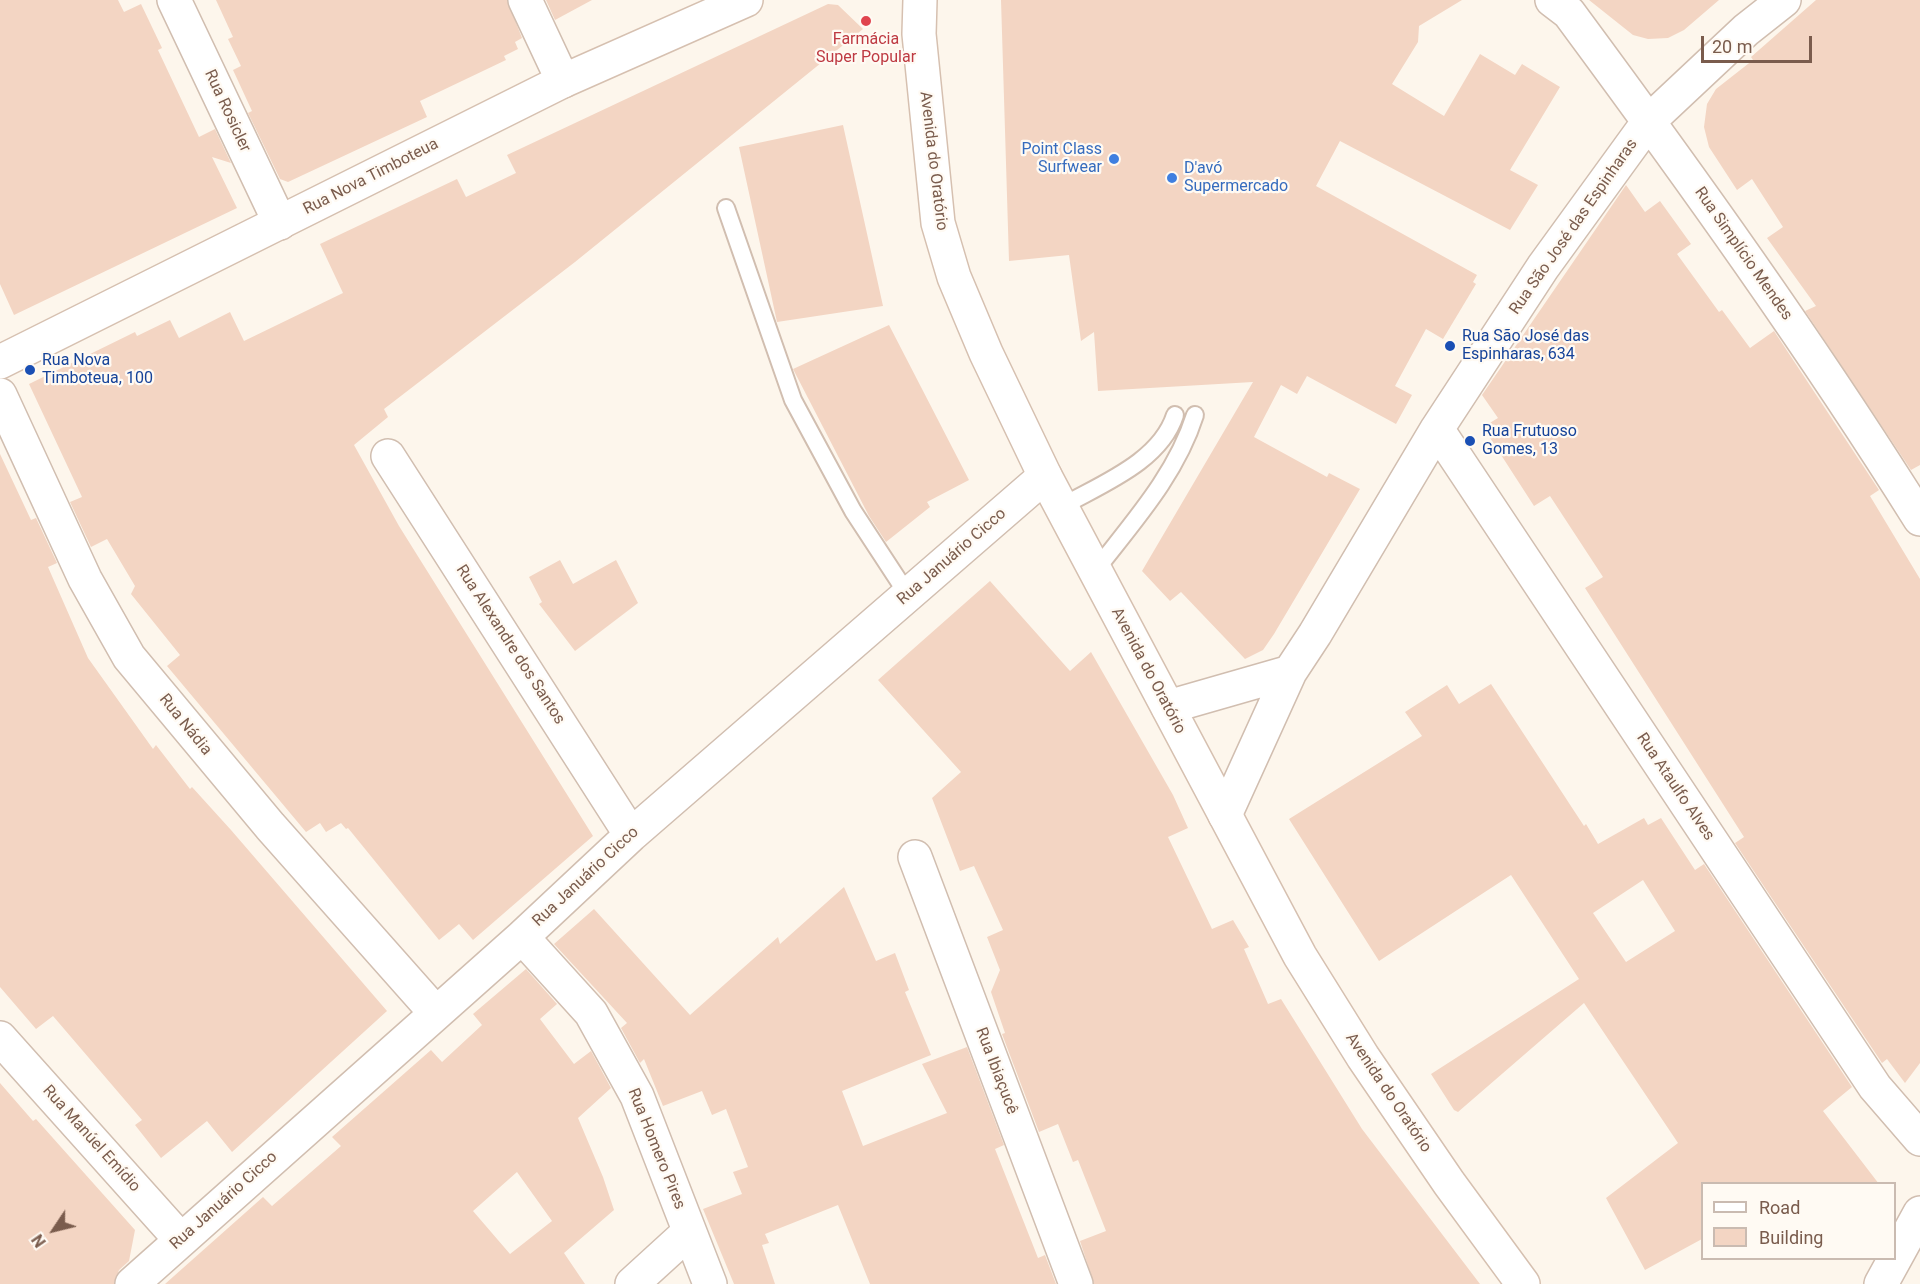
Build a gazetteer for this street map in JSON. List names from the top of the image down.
{
  "streets": {
    "street": [
      "Rua Rosicler",
      "Avenida do Oratório",
      "Rua Nova Timboteua",
      "Rua São José das Espinharas",
      "Rua Simplício Mendes",
      "Rua Januário Cicco",
      "Rua Alexandre dos Santos",
      "Rua Nádia",
      "Rua Ataulfo Alves",
      "Rua Ibiaçucê",
      "Rua Manúel Emídio",
      "Rua Homero Pires"
    ]
  },
  "crossings": [
    ["Rua Rosicler", "Rua Nova Timboteua"],
    ["Avenida do Oratório", "Rua São José das Espinharas"],
    ["Avenida do Oratório", "Rua Januário Cicco"],
    ["Rua São José das Espinharas", "Rua Simplício Mendes"],
    ["Rua São José das Espinharas", "Rua Ataulfo Alves"],
    ["Rua Januário Cicco", "Rua Alexandre dos Santos"],
    ["Rua Januário Cicco", "Rua Nádia"],
    ["Rua Januário Cicco", "Rua Manúel Emídio"],
    ["Rua Januário Cicco", "Rua Homero Pires"]
  ],
  "places": [
    "Farmácia Super Popular",
    "Point Class Surfwear",
    "D'avó Supermercado",
    "Rua São José das Espinharas, 634",
    "Rua Nova Timboteua, 100",
    "Rua Frutuoso Gomes, 13"
  ],
  "legend": ["Road", "Building"],
  "scale_bar": "20 m",
  "north": "bottom left"
}
